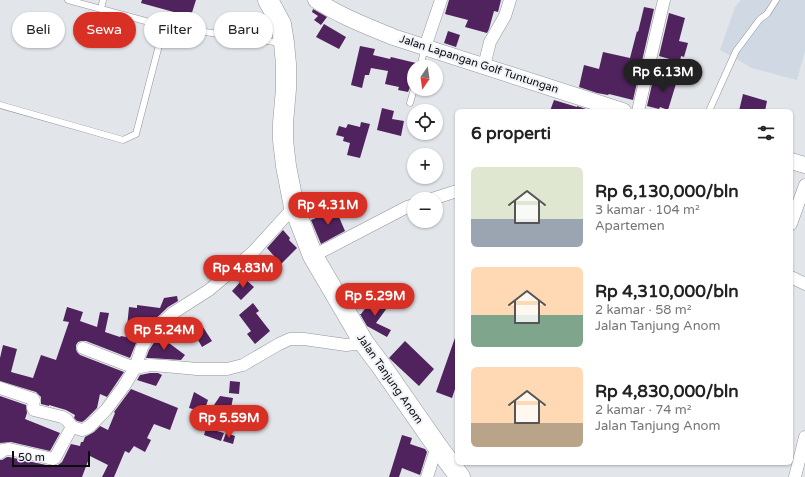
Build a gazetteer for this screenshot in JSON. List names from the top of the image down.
{
  "streets": {
    "main road": ["Jalan Tanjung Anom"],
    "street": ["Jalan Lapangan Golf Tuntungan"]
  },
  "scale_bar": "50 m",
  "north": "bottom",
  "page": {
    "chip": [
      "Beli",
      "Sewa",
      "Filter",
      "Baru"
    ],
    "price": [
      "Rp 6.13M",
      "Rp 4.31M",
      "Rp 4.83M",
      "Rp 5.29M",
      "Rp 5.24M",
      "Rp 5.59M"
    ],
    "map_buttons": ["+", "−"],
    "heading": "6 properti",
    "list": [
      {
        "name": "Rp 6,130,000/bln",
        "note": "3 kamar · 104 m² · Apartemen"
      },
      {
        "name": "Rp 4,310,000/bln",
        "note": "2 kamar · 58 m² · Jalan Tanjung Anom"
      },
      {
        "name": "Rp 4,830,000/bln",
        "note": "2 kamar · 74 m² · Jalan Tanjung Anom"
      }
    ],
    "scale": "50 m"
  }
}
